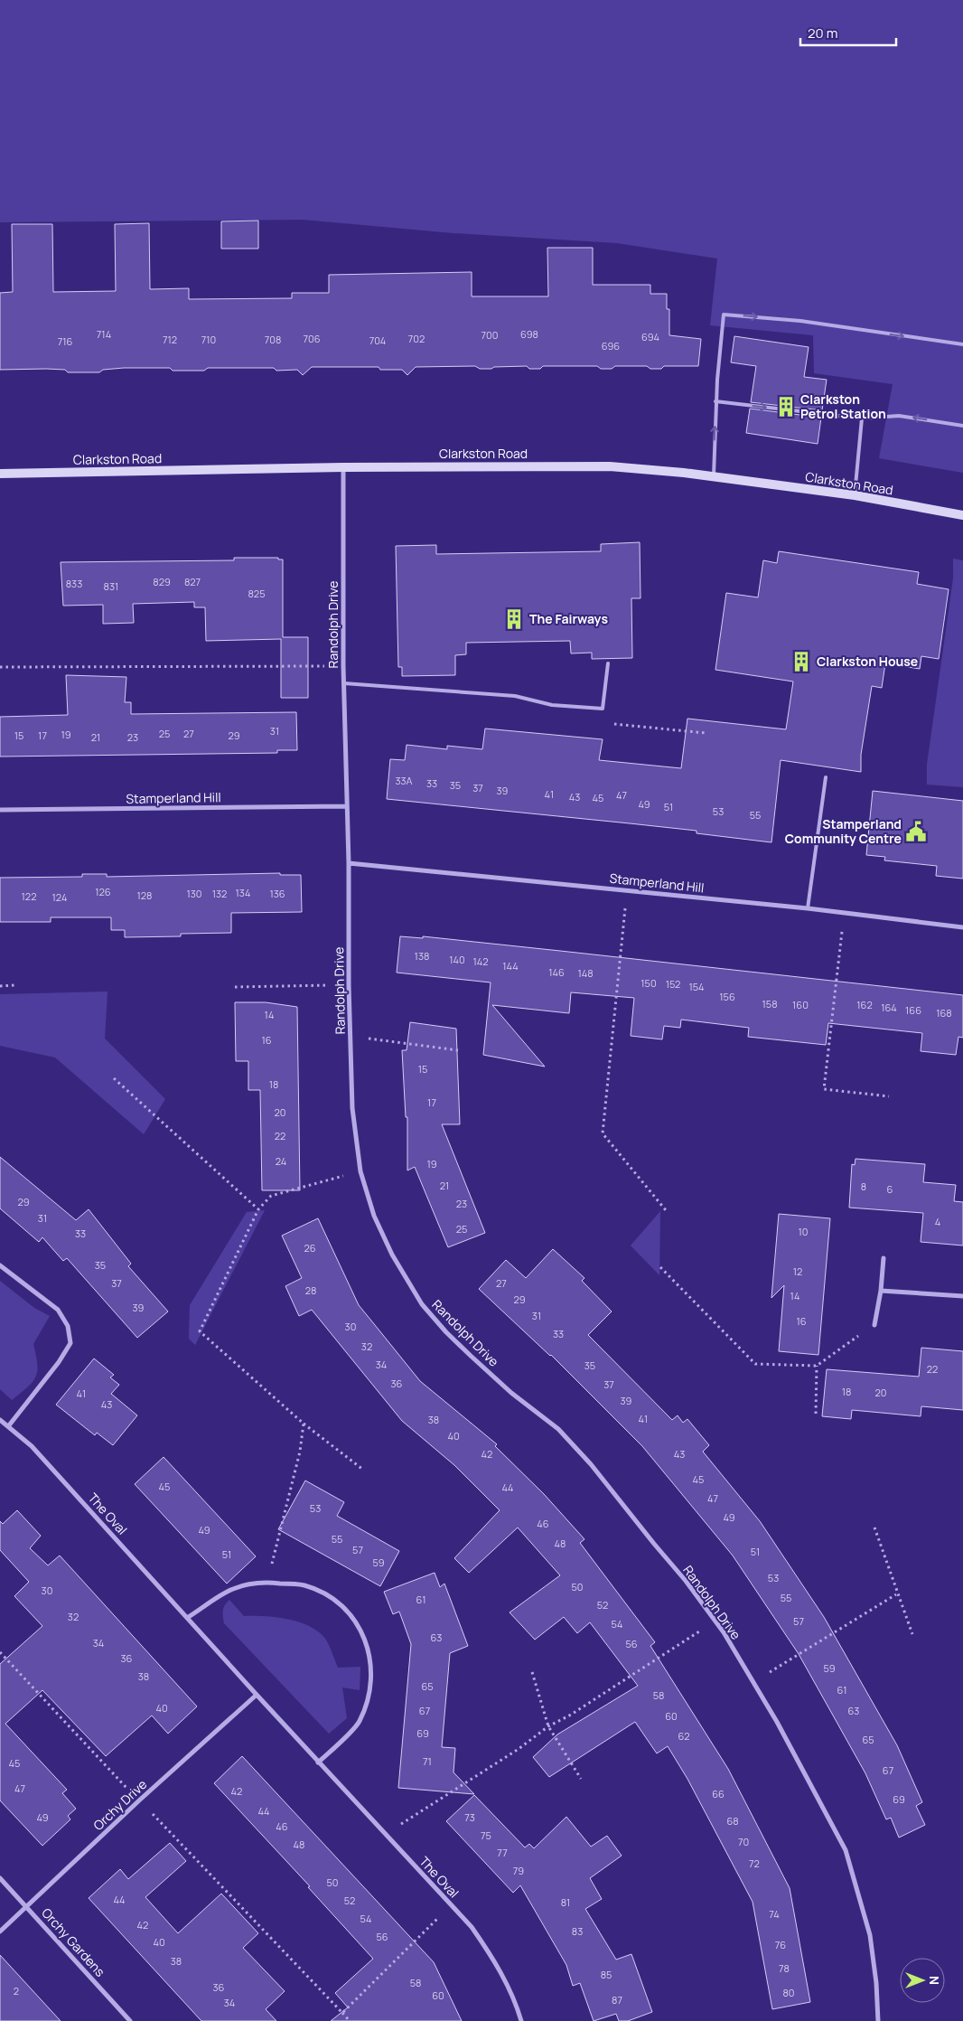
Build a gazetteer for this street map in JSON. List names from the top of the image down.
{
  "streets": {
    "main road": ["Clarkston Road"],
    "street": [
      "Randolph Drive",
      "Stamperland Hill",
      "The Oval",
      "Orchy Drive",
      "Orchy Gardens"
    ]
  },
  "crossings": [
    ["Clarkston Road", "Randolph Drive"],
    ["Randolph Drive", "Stamperland Hill"],
    ["The Oval", "Orchy Drive"],
    ["Orchy Drive", "Orchy Gardens"]
  ],
  "places": {
    "building": ["Clarkston Petrol Station", "The Fairways", "Clarkston House"],
    "public building": ["Stamperland Community Centre"]
  },
  "house_numbers": [
    "714",
    "698",
    "700",
    "694",
    "706",
    "702",
    "712",
    "710",
    "708",
    "704",
    "716",
    "696",
    "829",
    "827",
    "833",
    "831",
    "825",
    "31",
    "25",
    "27",
    "19",
    "15",
    "17",
    "29",
    "21",
    "23",
    "33A",
    "33",
    "35",
    "37",
    "39",
    "41",
    "47",
    "43",
    "45",
    "49",
    "51",
    "53",
    "55",
    "126",
    "134",
    "130",
    "132",
    "136",
    "128",
    "122",
    "124",
    "138",
    "140",
    "142",
    "144",
    "146",
    "148",
    "150",
    "152",
    "154",
    "156",
    "158",
    "160",
    "162",
    "164",
    "166",
    "168",
    "14",
    "16",
    "15",
    "18",
    "17",
    "20",
    "22",
    "24",
    "19",
    "21",
    "8",
    "6",
    "29",
    "23",
    "31",
    "4",
    "25",
    "10",
    "33",
    "26",
    "35",
    "12",
    "37",
    "27",
    "28",
    "14",
    "29",
    "39",
    "31",
    "16",
    "30",
    "33",
    "32",
    "34",
    "35",
    "22",
    "36",
    "37",
    "18",
    "20",
    "41",
    "39",
    "43",
    "41",
    "38",
    "40",
    "42",
    "43",
    "45",
    "45",
    "44",
    "47",
    "53",
    "49",
    "46",
    "49",
    "55",
    "48",
    "57",
    "51",
    "51",
    "59",
    "53",
    "50",
    "30",
    "55",
    "61",
    "52",
    "32",
    "57",
    "54",
    "63",
    "34",
    "56",
    "36",
    "59",
    "38",
    "65",
    "61",
    "58",
    "40",
    "67",
    "63",
    "60",
    "69",
    "62",
    "65",
    "71",
    "45",
    "67",
    "47",
    "42",
    "66",
    "69",
    "44",
    "49",
    "73",
    "68",
    "46",
    "75",
    "70",
    "48",
    "77",
    "72",
    "79",
    "50",
    "44",
    "52",
    "81",
    "74",
    "54",
    "42",
    "83",
    "56",
    "40",
    "76",
    "38",
    "78",
    "85",
    "58",
    "36",
    "2",
    "80",
    "60",
    "87",
    "34"
  ],
  "scale_bar": "20 m",
  "north": "right"
}
